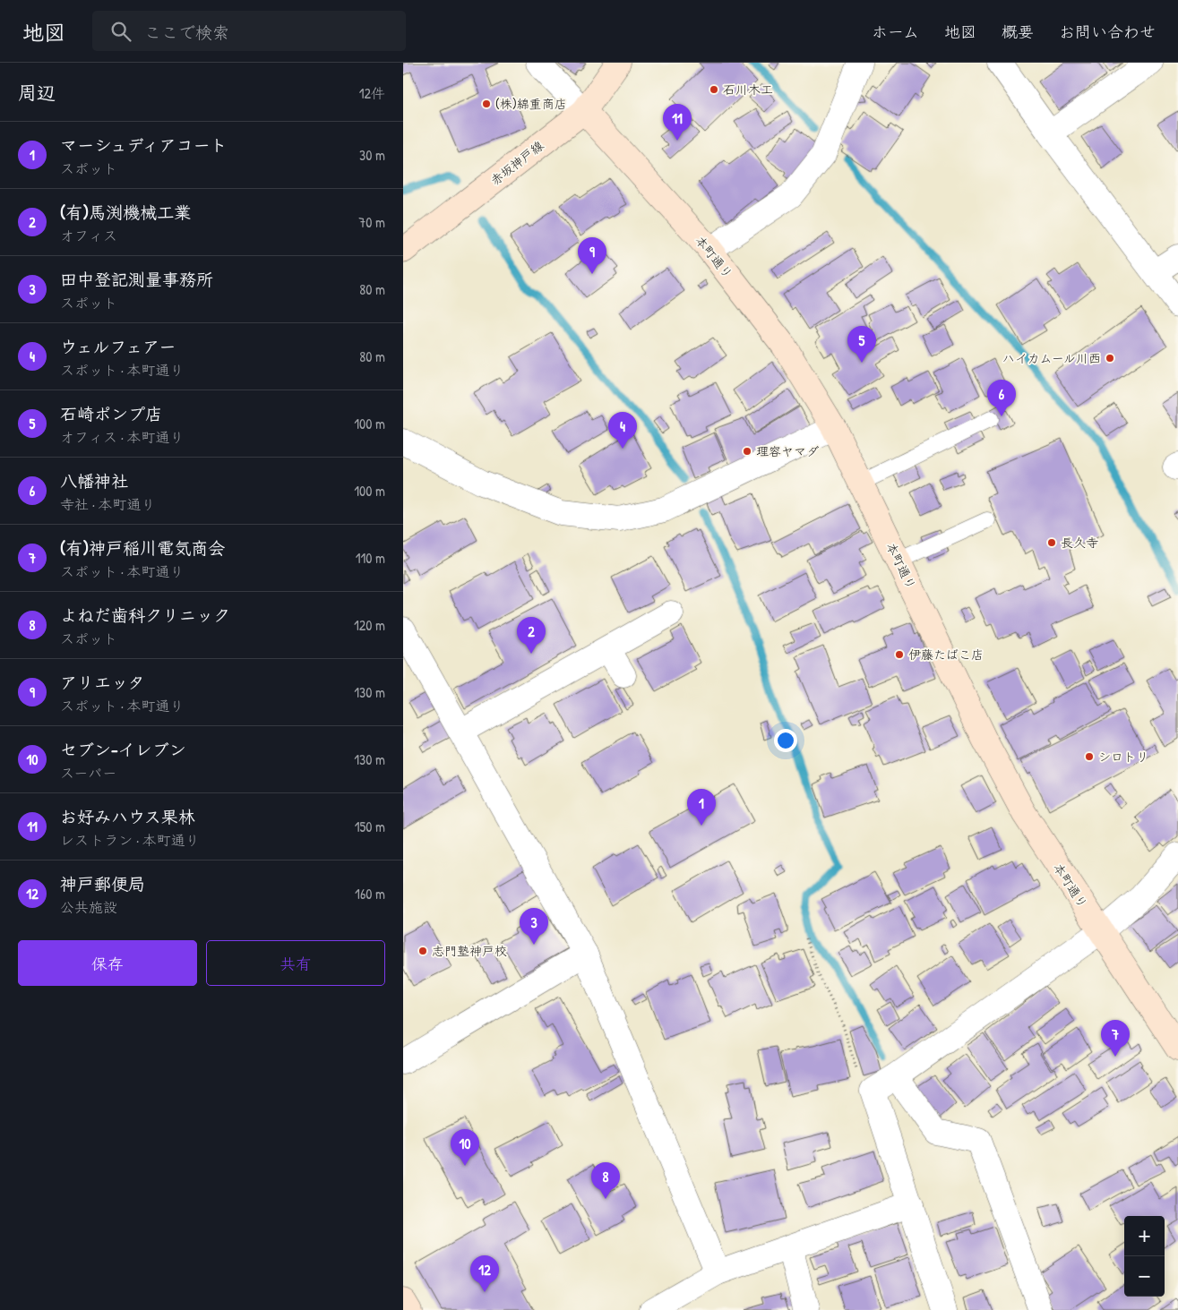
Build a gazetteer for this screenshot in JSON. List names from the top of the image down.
{
  "streets": {
    "street": ["赤坂神戸線", "本町通り"]
  },
  "crossings": [
    ["赤坂神戸線", "本町通り"]
  ],
  "places": [
    "石川木工",
    "(株)綿重商店",
    "ハイカムール川西",
    "理容ヤマダ",
    "長久寺",
    "伊藤たばこ店",
    "シロトリ",
    "志門塾神戸校"
  ],
  "page": {
    "header": "地図",
    "search": "ここで検索",
    "nav": [
      "ホーム",
      "地図",
      "概要",
      "お問い合わせ"
    ],
    "heading": ["周辺", "12件"],
    "pins": [
      "11",
      "9",
      "5",
      "6",
      "4",
      "2",
      "1",
      "3",
      "7",
      "10",
      "8",
      "12"
    ],
    "list": [
      {
        "mark": "1",
        "name": "マーシュディアコート",
        "note": "スポット",
        "value": "30 m"
      },
      {
        "mark": "2",
        "name": "(有)馬渕機械工業",
        "note": "オフィス",
        "value": "70 m"
      },
      {
        "mark": "3",
        "name": "田中登記測量事務所",
        "note": "スポット",
        "value": "80 m"
      },
      {
        "mark": "4",
        "name": "ウェルフェアー",
        "note": "スポット · 本町通り",
        "value": "80 m"
      },
      {
        "mark": "5",
        "name": "石崎ポンプ店",
        "note": "オフィス · 本町通り",
        "value": "100 m"
      },
      {
        "mark": "6",
        "name": "八幡神社",
        "note": "寺社 · 本町通り",
        "value": "100 m"
      },
      {
        "mark": "7",
        "name": "(有)神戸稲川電気商会",
        "note": "スポット · 本町通り",
        "value": "110 m"
      },
      {
        "mark": "8",
        "name": "よねだ歯科クリニック",
        "note": "スポット",
        "value": "120 m"
      },
      {
        "mark": "9",
        "name": "アリエッタ",
        "note": "スポット · 本町通り",
        "value": "130 m"
      },
      {
        "mark": "10",
        "name": "セブン-イレブン",
        "note": "スーパー",
        "value": "130 m"
      },
      {
        "mark": "11",
        "name": "お好みハウス果林",
        "note": "レストラン · 本町通り",
        "value": "150 m"
      },
      {
        "mark": "12",
        "name": "神戸郵便局",
        "note": "公共施設",
        "value": "160 m"
      }
    ],
    "buttons": ["保存", "共有"],
    "map_buttons": ["+", "−"]
  }
}
